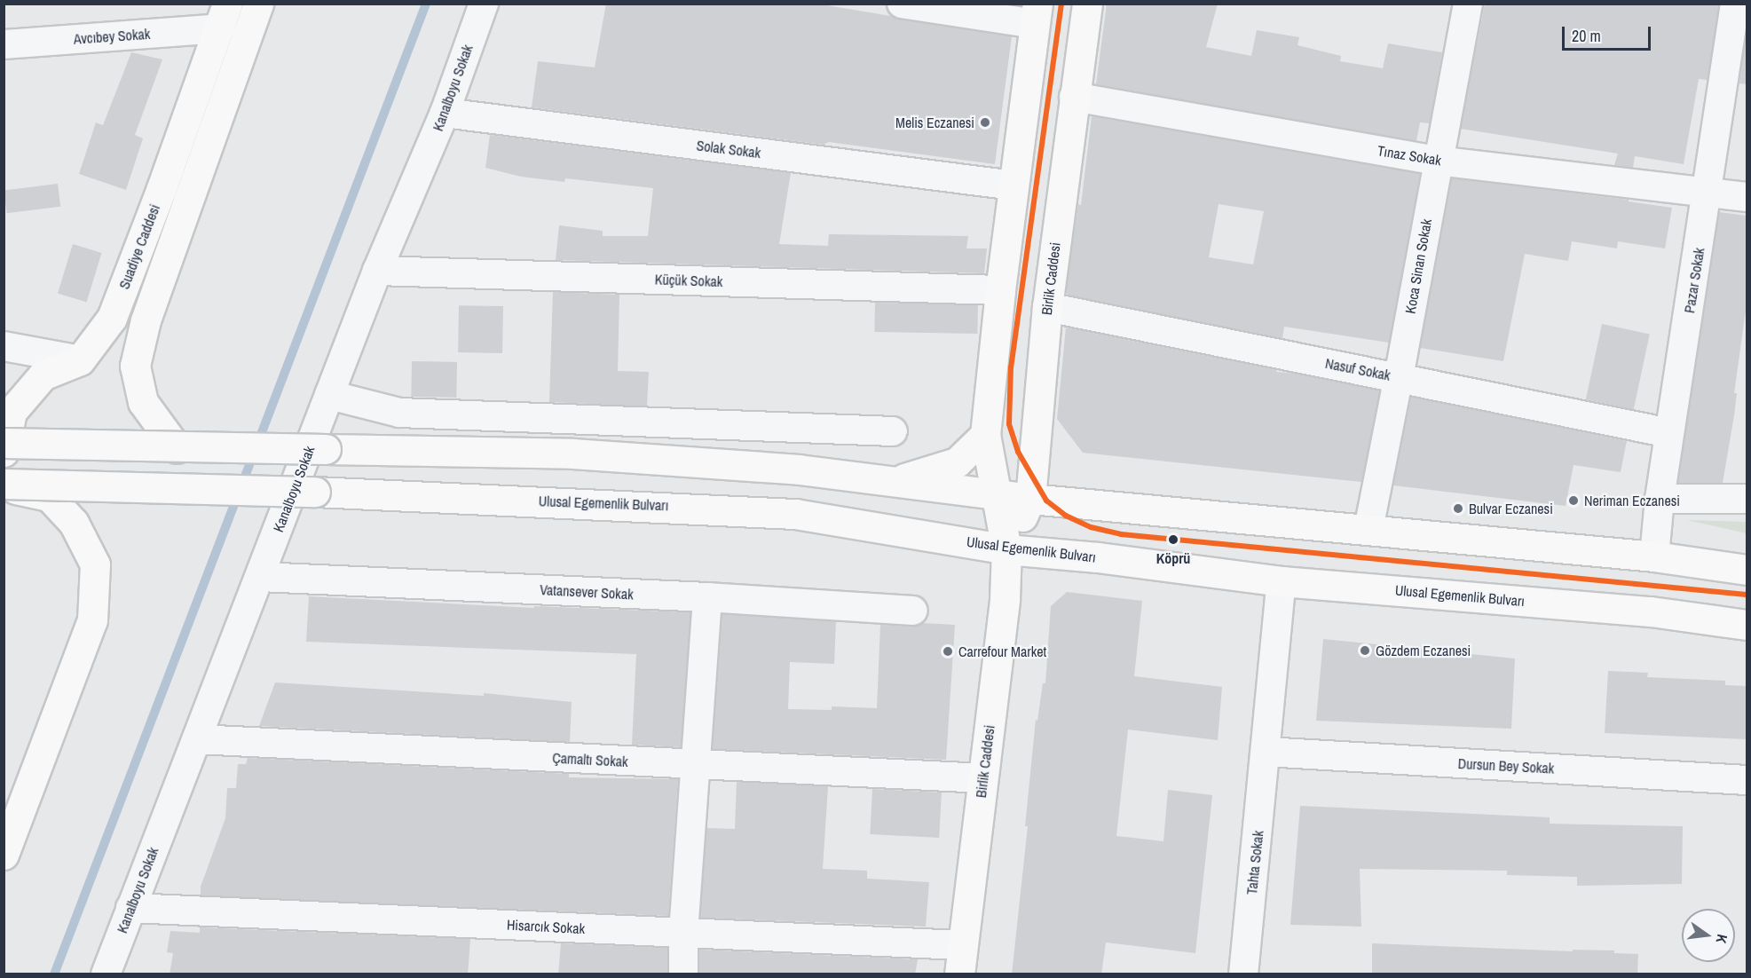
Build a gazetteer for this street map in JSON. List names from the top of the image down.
{
  "streets": {
    "main road": ["Suadiye Caddesi", "Birlik Caddesi", "Ulusal Egemenlik Bulvarı"],
    "street": [
      "Avcıbey Sokak",
      "Kanalboyu Sokak",
      "Solak Sokak",
      "Tınaz Sokak",
      "Koca Sinan Sokak",
      "Küçük Sokak",
      "Pazar Sokak",
      "Nasuf Sokak",
      "Vatansever Sokak",
      "Çamaltı Sokak",
      "Dursun Bey Sokak",
      "Tahta Sokak",
      "Hisarcık Sokak"
    ]
  },
  "crossings": [
    ["Avcıbey Sokak", "Suadiye Caddesi"],
    ["Kanalboyu Sokak", "Solak Sokak"],
    ["Kanalboyu Sokak", "Küçük Sokak"],
    ["Kanalboyu Sokak", "Vatansever Sokak"],
    ["Kanalboyu Sokak", "Çamaltı Sokak"],
    ["Kanalboyu Sokak", "Hisarcık Sokak"],
    ["Solak Sokak", "Birlik Caddesi"],
    ["Tınaz Sokak", "Koca Sinan Sokak"],
    ["Tınaz Sokak", "Birlik Caddesi"],
    ["Tınaz Sokak", "Pazar Sokak"],
    ["Koca Sinan Sokak", "Nasuf Sokak"],
    ["Birlik Caddesi", "Küçük Sokak"],
    ["Birlik Caddesi", "Nasuf Sokak"],
    ["Birlik Caddesi", "Ulusal Egemenlik Bulvarı"],
    ["Birlik Caddesi", "Çamaltı Sokak"],
    ["Birlik Caddesi", "Hisarcık Sokak"],
    ["Pazar Sokak", "Nasuf Sokak"],
    ["Ulusal Egemenlik Bulvarı", "Tahta Sokak"],
    ["Dursun Bey Sokak", "Tahta Sokak"]
  ],
  "places": [
    "Melis Eczanesi",
    "Neriman Eczanesi",
    "Bulvar Eczanesi",
    "Köprü",
    "Gözdem Eczanesi",
    "Carrefour Market"
  ],
  "scale_bar": "20 m",
  "north": "right"
}
